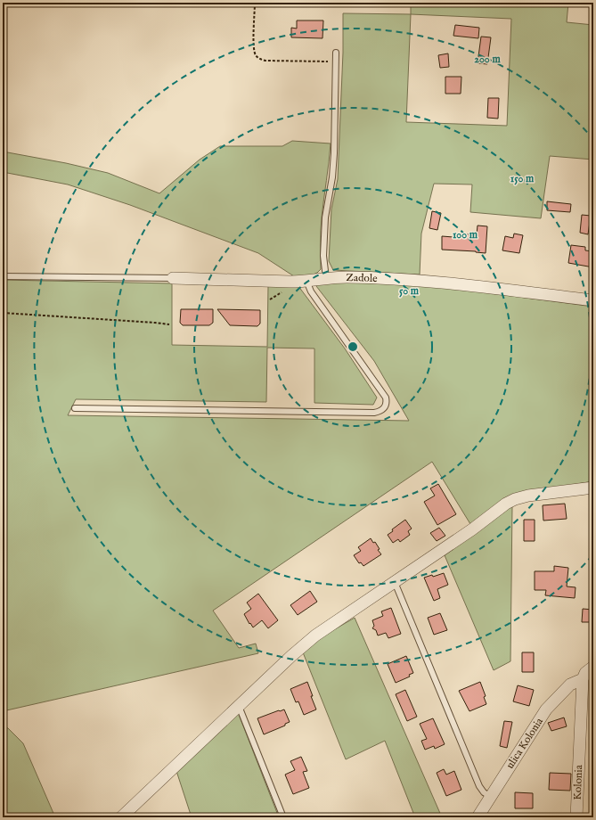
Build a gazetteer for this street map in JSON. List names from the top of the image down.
{
  "streets": {
    "street": ["Zadole", "ulica Kolonia", "Kolonia"]
  },
  "crossings": [
    ["ulica Kolonia", "Kolonia"]
  ],
  "rings": [
    "200 m",
    "150 m",
    "100 m",
    "50 m"
  ]
}
